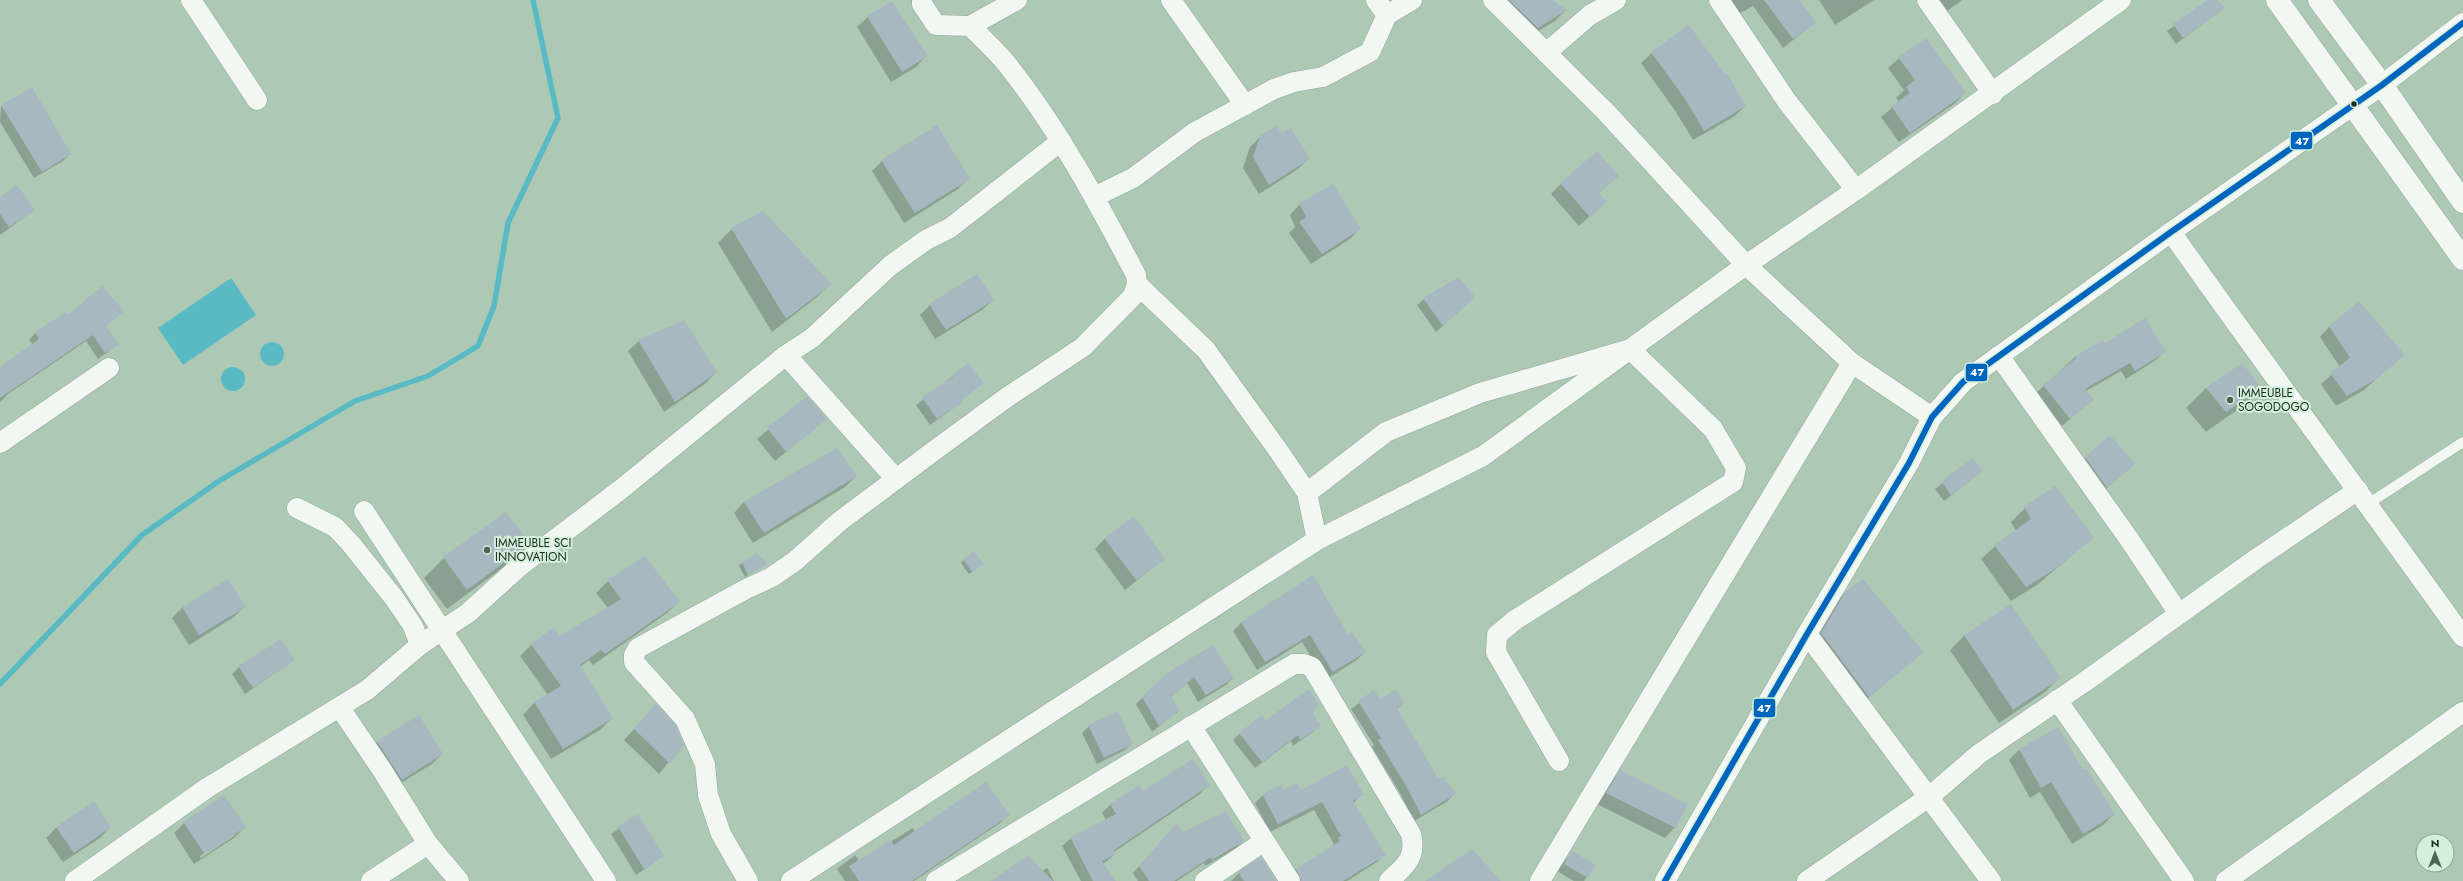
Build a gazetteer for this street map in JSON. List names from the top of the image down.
{
  "places": ["IMMEUBLE SOGODOGO", "IMMEUBLE SCI INNOVATION"],
  "lines": ["transit line 47"],
  "north": "top"
}
